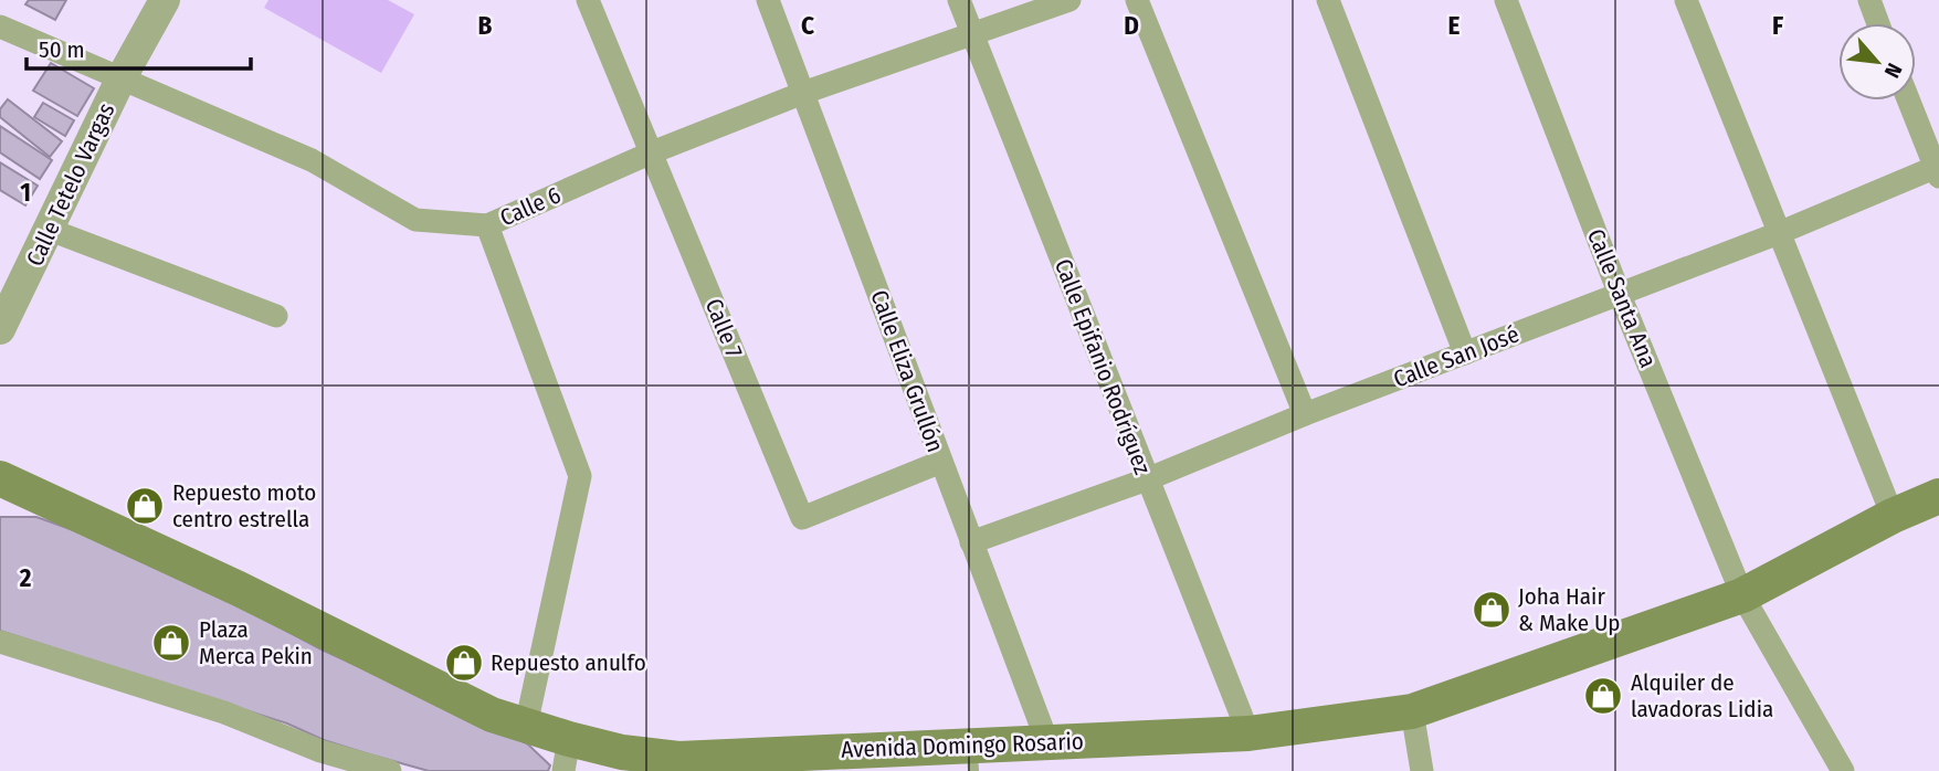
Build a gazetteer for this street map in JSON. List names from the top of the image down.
{
  "streets": {
    "main road": ["Avenida Domingo Rosario"],
    "street": [
      "Calle Tetelo Vargas",
      "Calle 6",
      "Calle Santa Ana",
      "Calle 7",
      "Calle San José",
      "Calle Epifanio Rodríguez",
      "Calle Eliza Grullón"
    ]
  },
  "crossings": [
    ["Calle Tetelo Vargas", "Calle 6"],
    ["Calle 6", "Calle 7"],
    ["Calle 6", "Calle Epifanio Rodríguez"],
    ["Calle 6", "Calle Eliza Grullón"],
    ["Calle Santa Ana", "Calle San José"],
    ["Calle Santa Ana", "Avenida Domingo Rosario"],
    ["Calle 7", "Calle Eliza Grullón"],
    ["Calle San José", "Calle Epifanio Rodríguez"],
    ["Calle San José", "Calle Eliza Grullón"],
    ["Calle Epifanio Rodríguez", "Avenida Domingo Rosario"],
    ["Calle Eliza Grullón", "Avenida Domingo Rosario"]
  ],
  "places": {
    "shop": [
      "Repuesto moto centro estrella",
      "Joha Hair & Make Up",
      "Plaza Merca Pekin",
      "Repuesto anulfo",
      "Alquiler de lavadoras Lidia"
    ]
  },
  "scale_bar": "50 m",
  "north": "bottom right",
  "grid": {
    "columns": [
      "B",
      "C",
      "D",
      "E",
      "F"
    ],
    "rows": ["1", "2"]
  }
}
